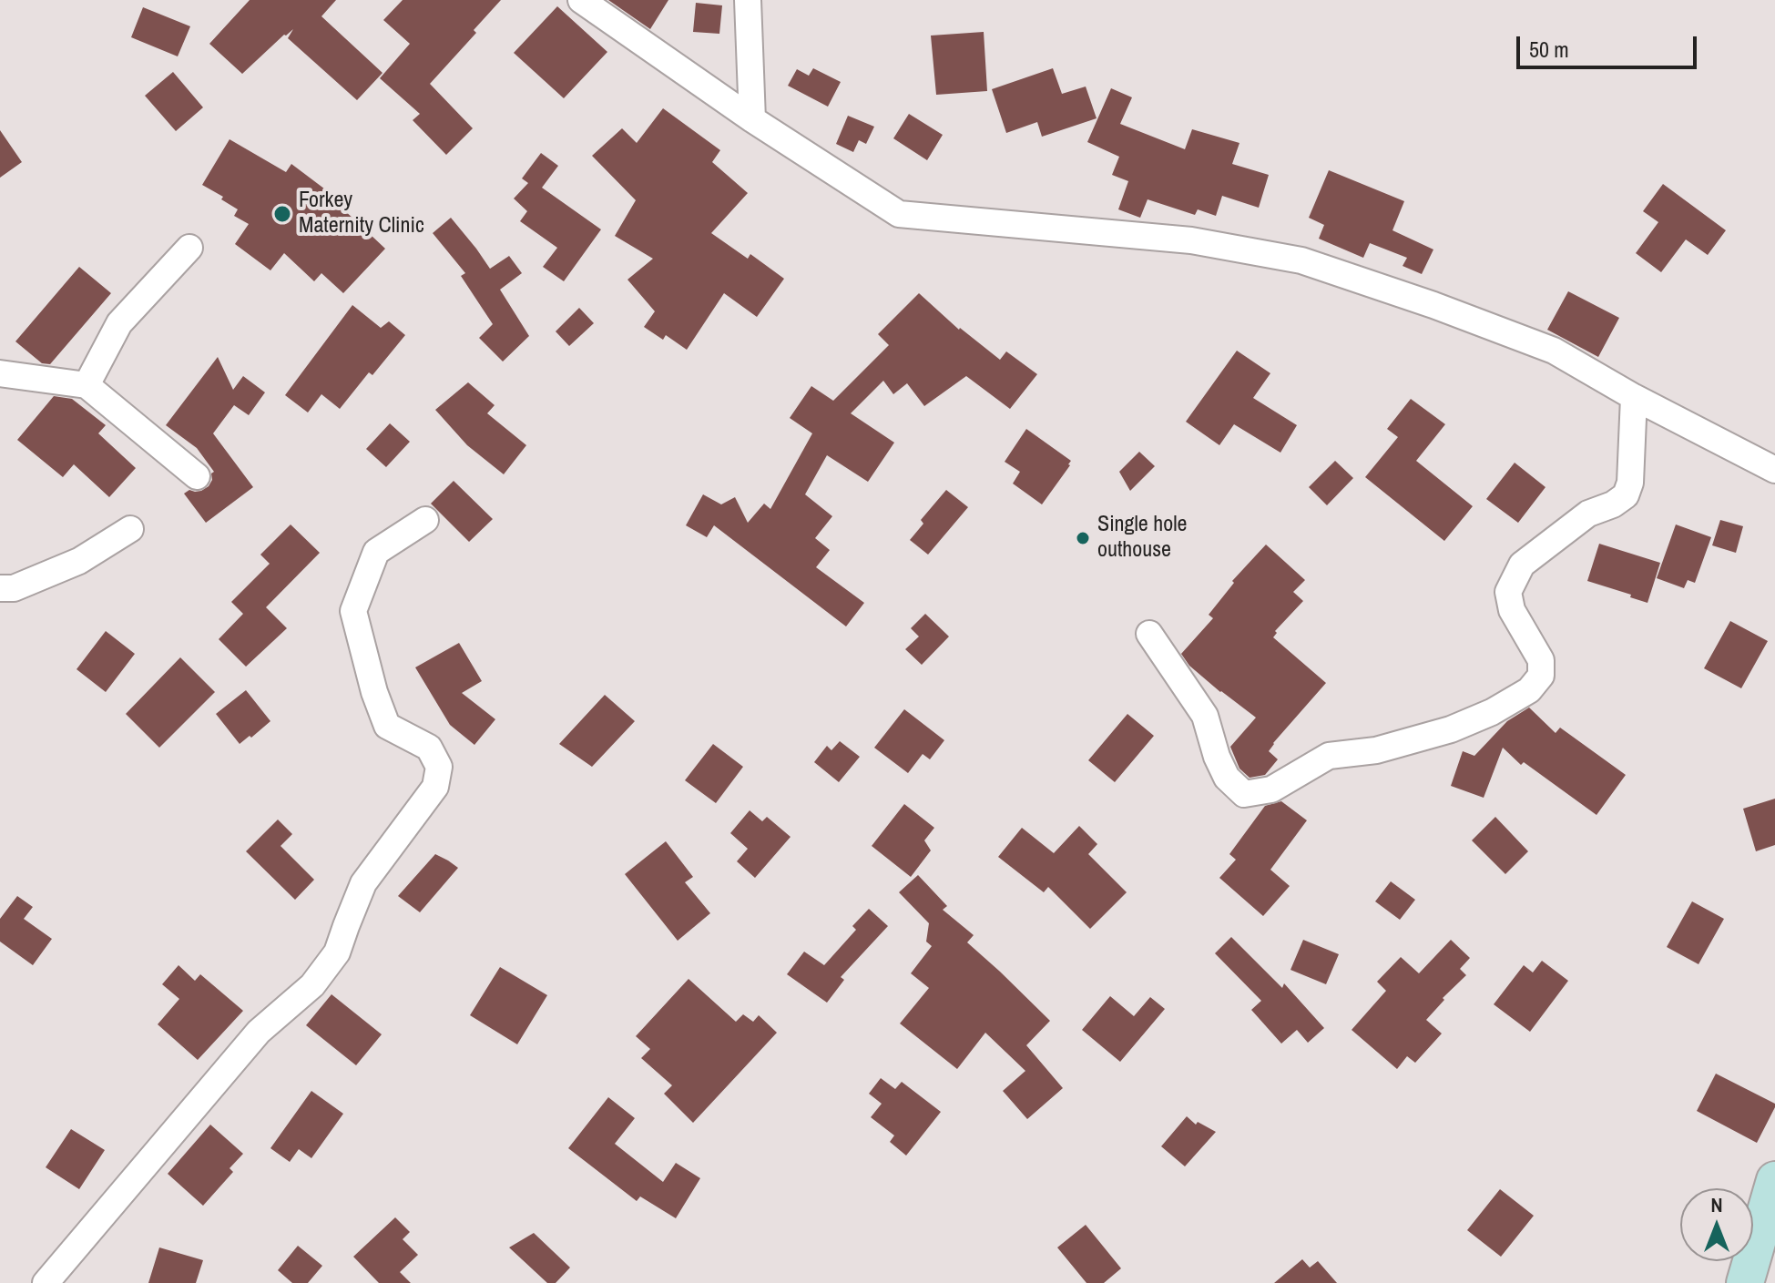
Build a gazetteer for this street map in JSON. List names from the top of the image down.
{
  "places": ["Forkey Maternity Clinic", "Single hole outhouse"],
  "scale_bar": "50 m",
  "north": "top"
}
